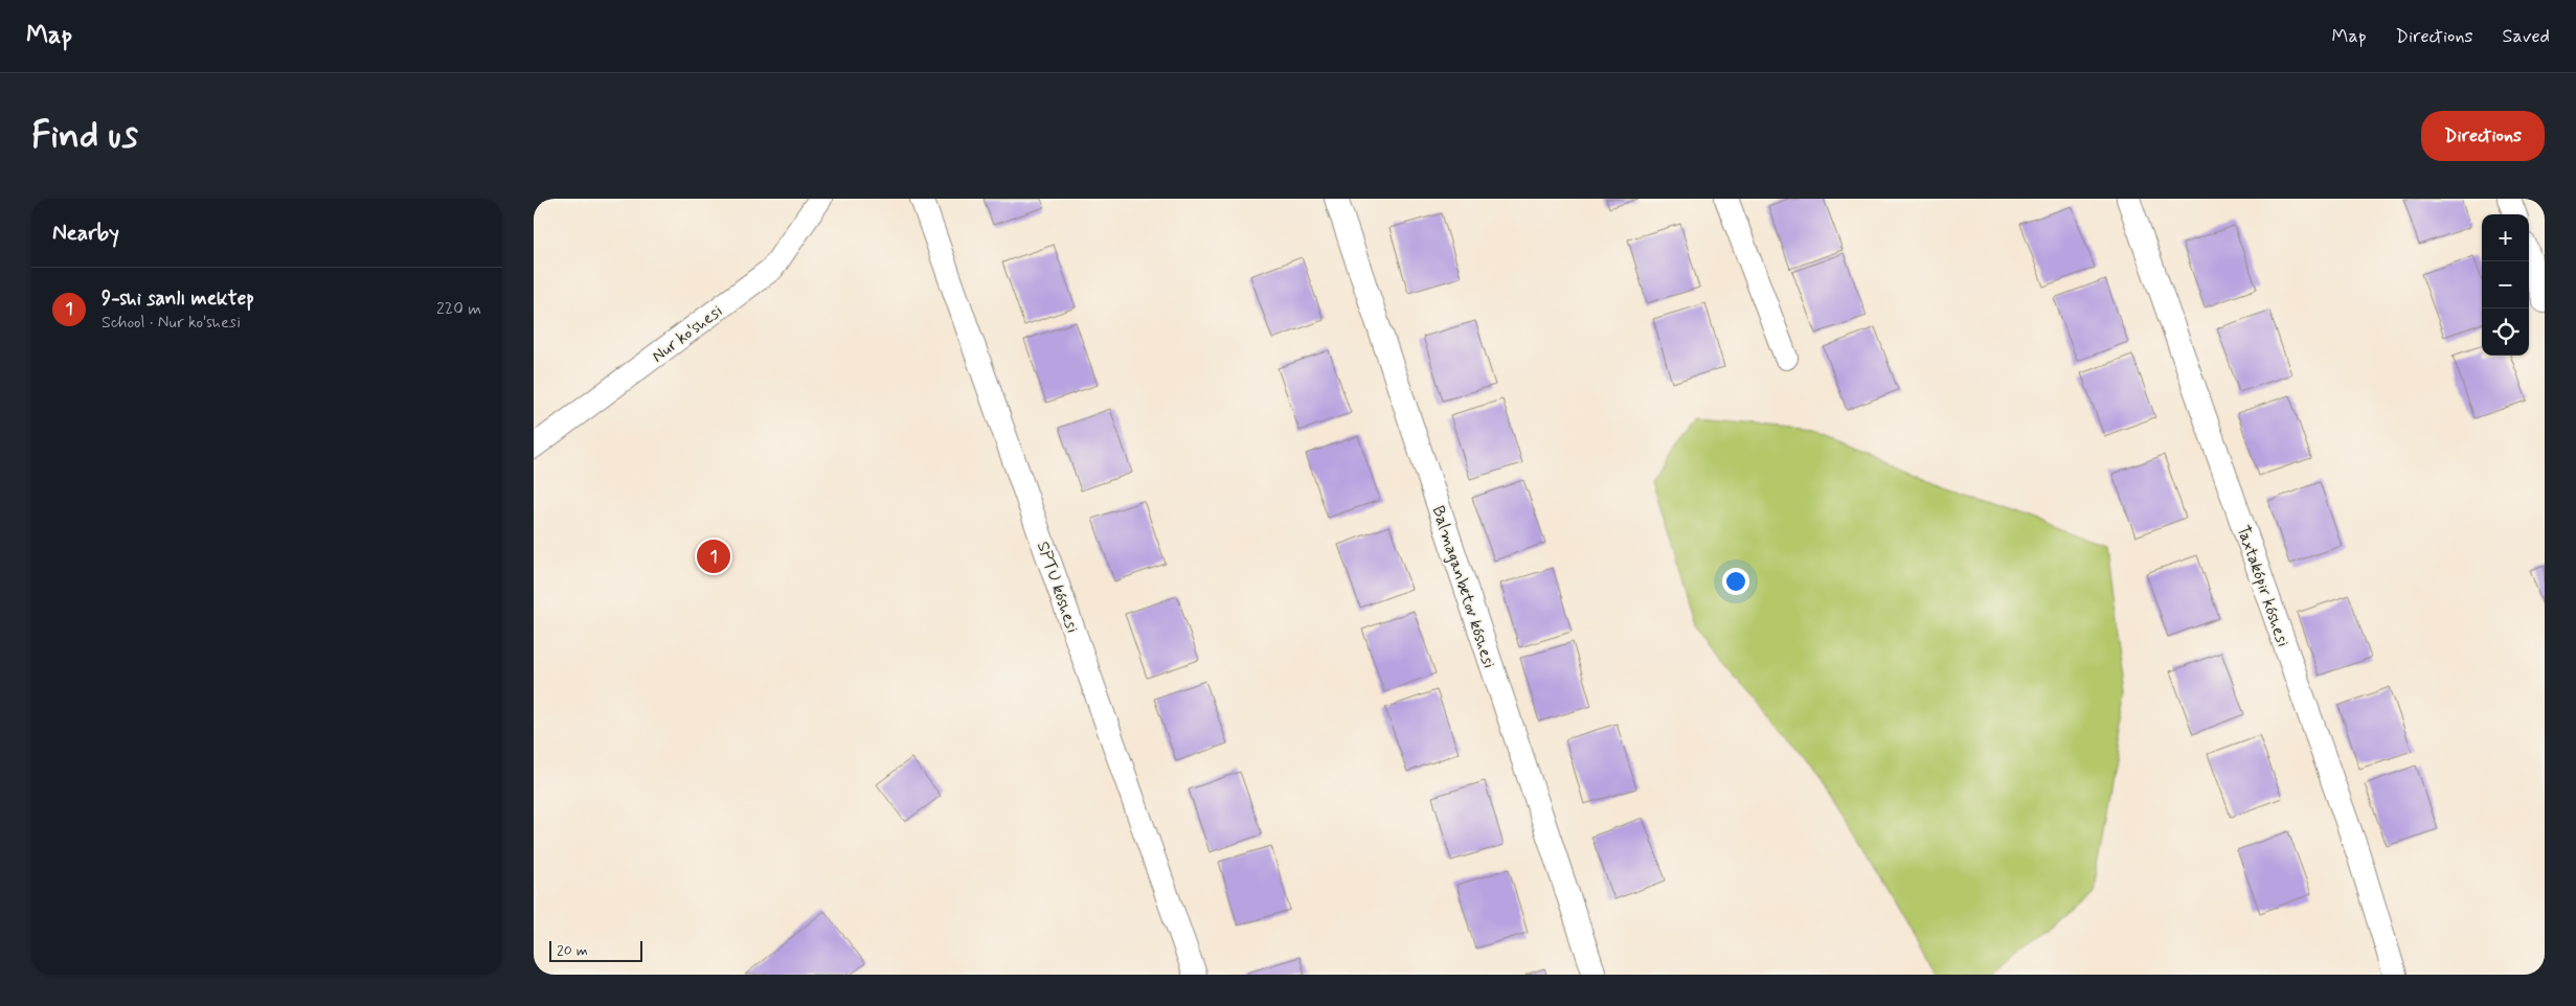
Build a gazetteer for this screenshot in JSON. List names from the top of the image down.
{
  "streets": {
    "street": [
      "Nur ko'shesi",
      "Taxtakópir kóshesi",
      "SPTU kóshesi",
      "Balmaganbetov kóshesi"
    ]
  },
  "scale_bar": "20 m",
  "page": {
    "header": "Map",
    "nav": ["Map", "Directions", "Saved"],
    "buttons": "Directions",
    "title": "Find us",
    "heading": "Nearby",
    "map_buttons": ["+", "−"],
    "list": [
      {
        "mark": "1",
        "name": "9-shi sanlı mektep",
        "note": "School · Nur ko'shesi",
        "value": "220 m"
      }
    ],
    "pins": "1",
    "scale": "20 m"
  }
}
